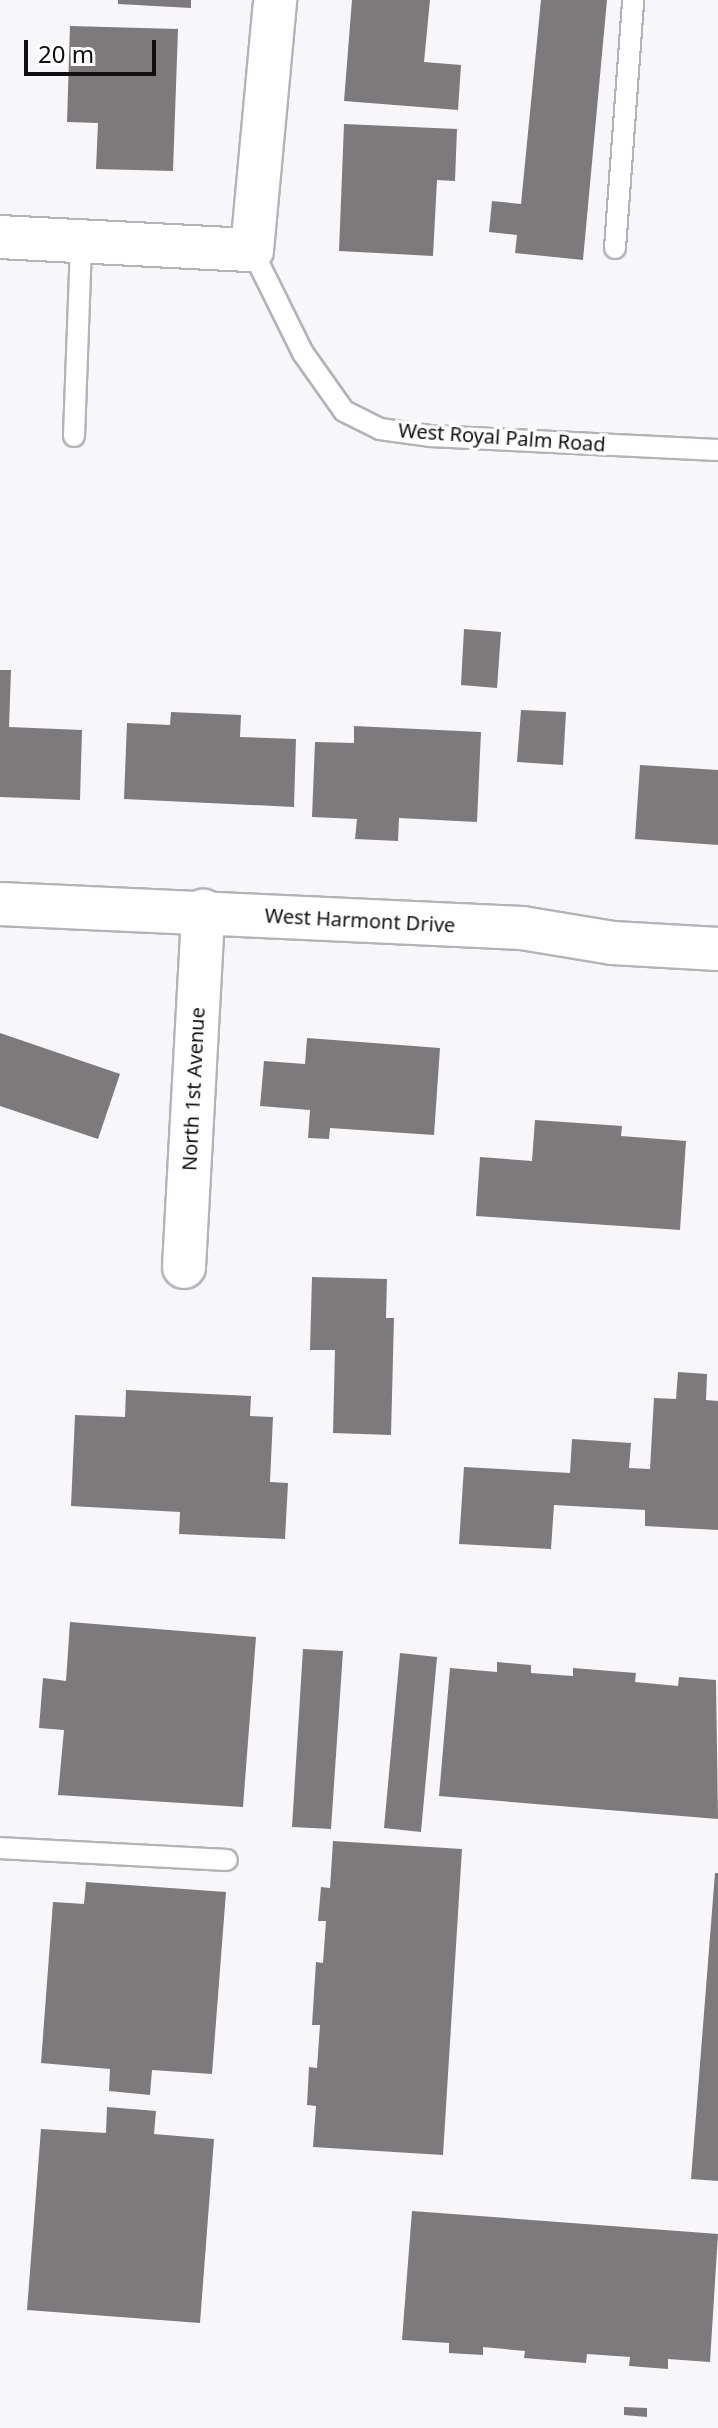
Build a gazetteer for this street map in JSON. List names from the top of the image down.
{
  "streets": {
    "street": ["West Harmont Drive", "North 1st Avenue"],
    "lane": ["West Royal Palm Road"]
  },
  "crossings": [
    ["West Harmont Drive", "North 1st Avenue"]
  ],
  "scale_bar": "20 m"
}
